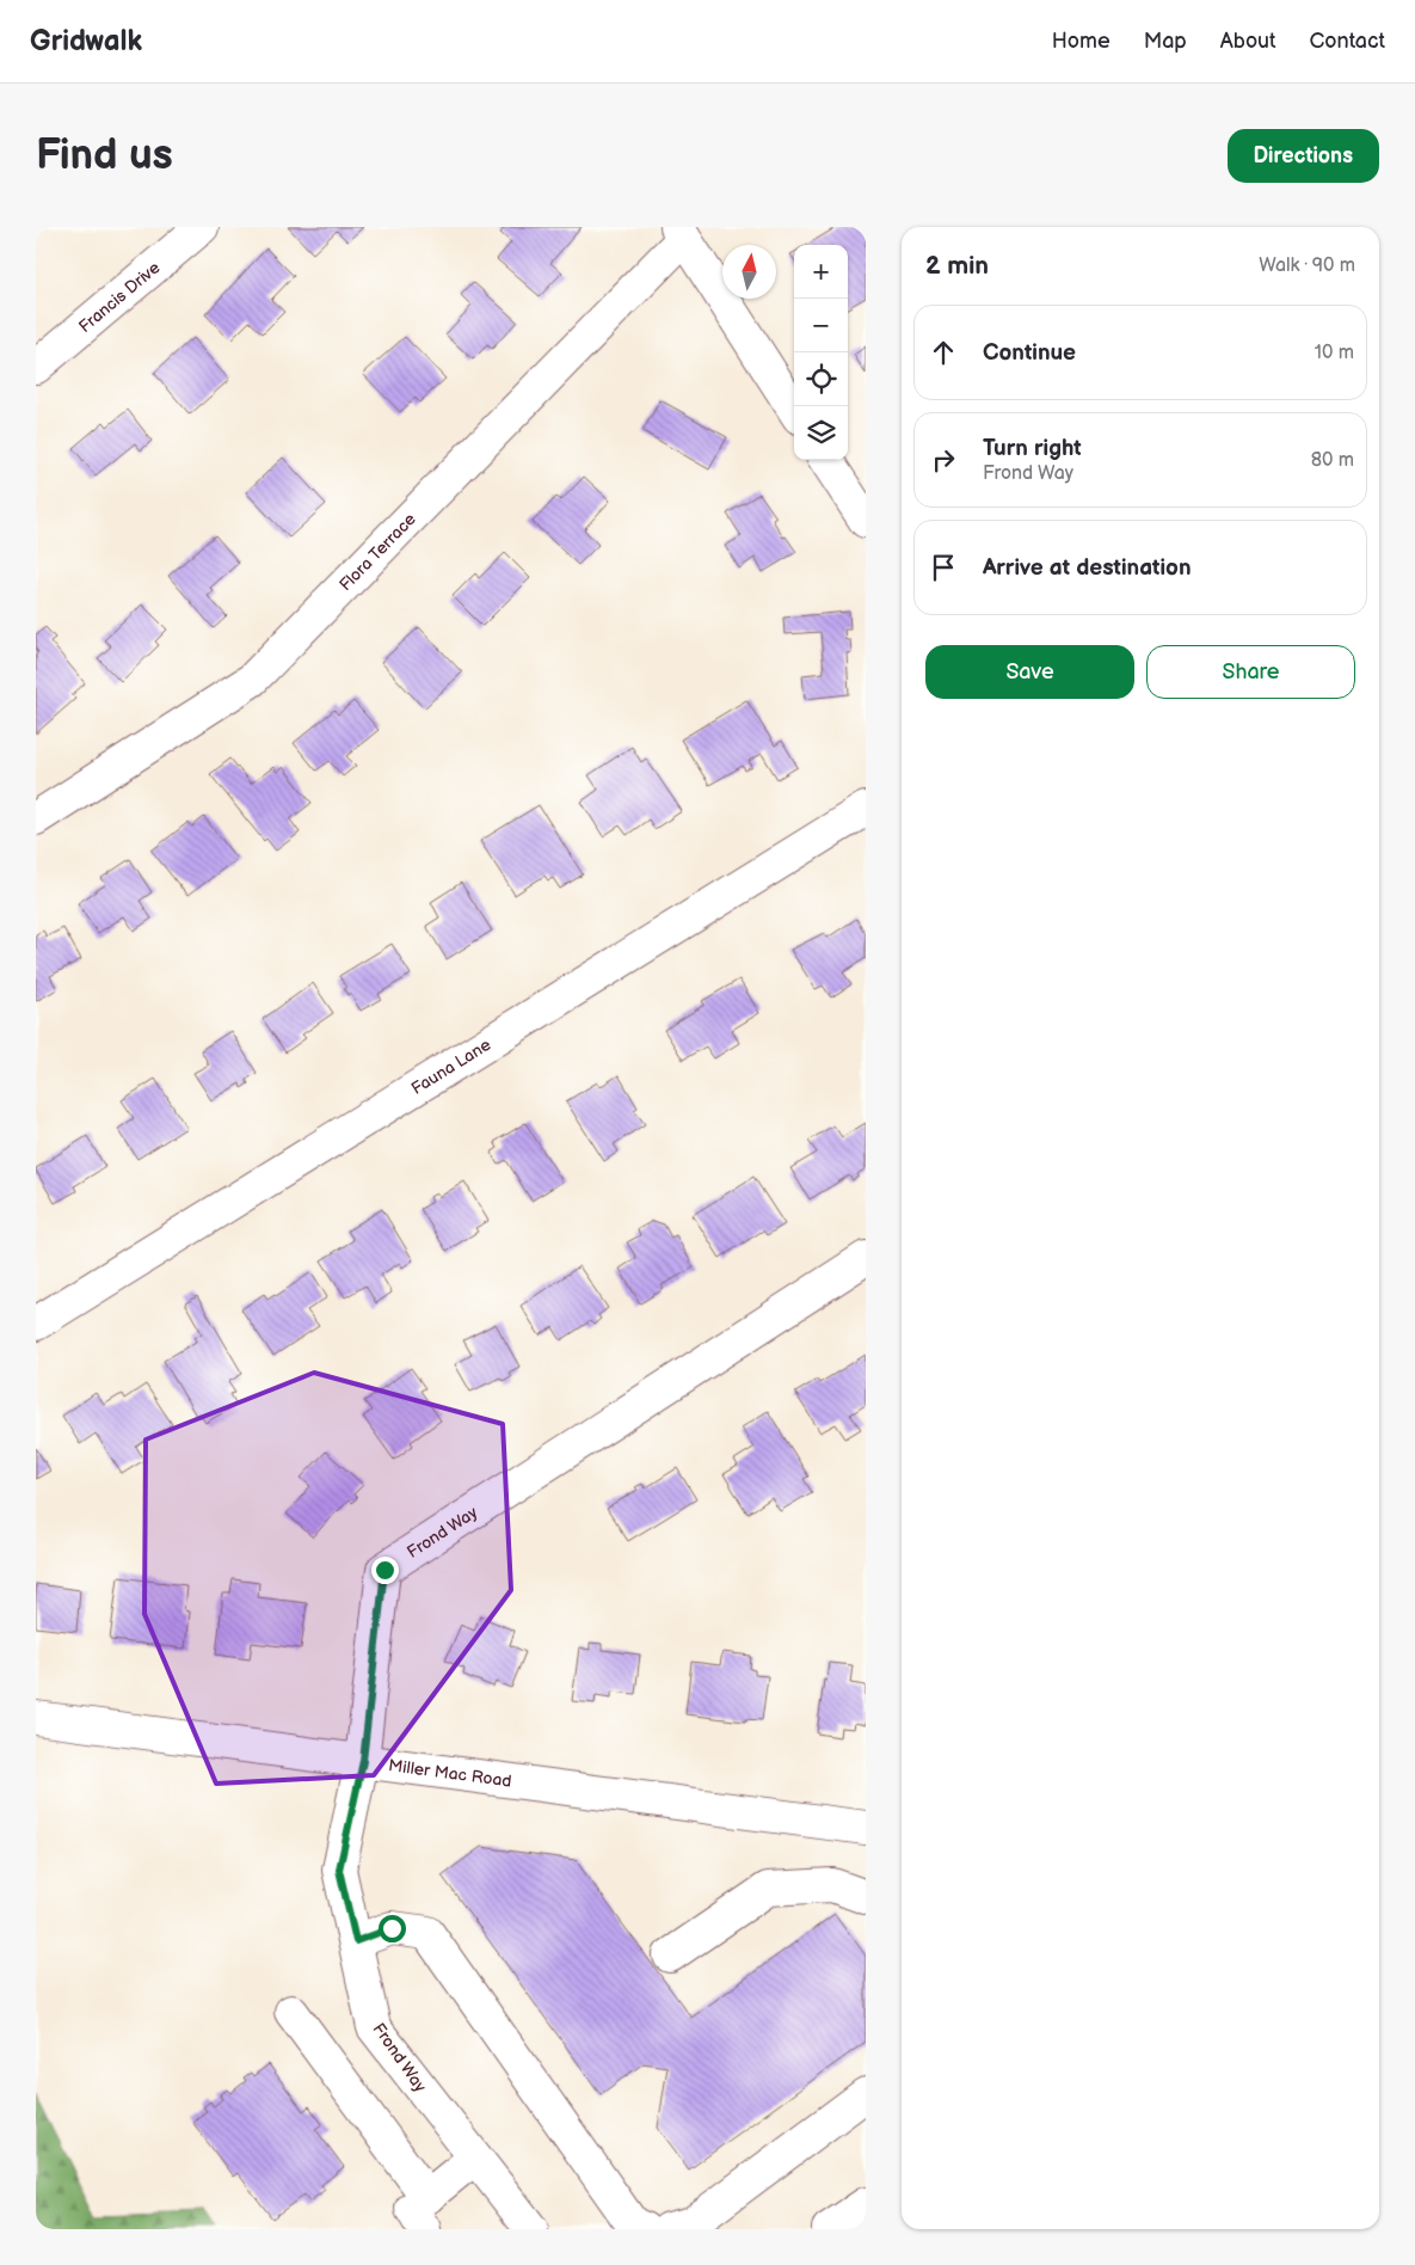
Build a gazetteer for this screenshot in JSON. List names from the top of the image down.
{
  "streets": {
    "street": [
      "Francis Drive",
      "Flora Terrace",
      "Fauna Lane",
      "Frond Way",
      "Miller Mac Road"
    ]
  },
  "crossings": [
    ["Frond Way", "Miller Mac Road"]
  ],
  "north": "top",
  "page": {
    "header": "Gridwalk",
    "nav": [
      "Home",
      "Map",
      "About",
      "Contact"
    ],
    "buttons": [
      "Directions",
      ["Save", "Share"]
    ],
    "title": "Find us",
    "heading": ["2 min", "Walk · 90 m"],
    "map_buttons": ["+", "−"],
    "list": [
      ["Continue", "10 m"],
      ["Turn right", "Frond Way", "80 m"],
      "Arrive at destination"
    ]
  }
}
